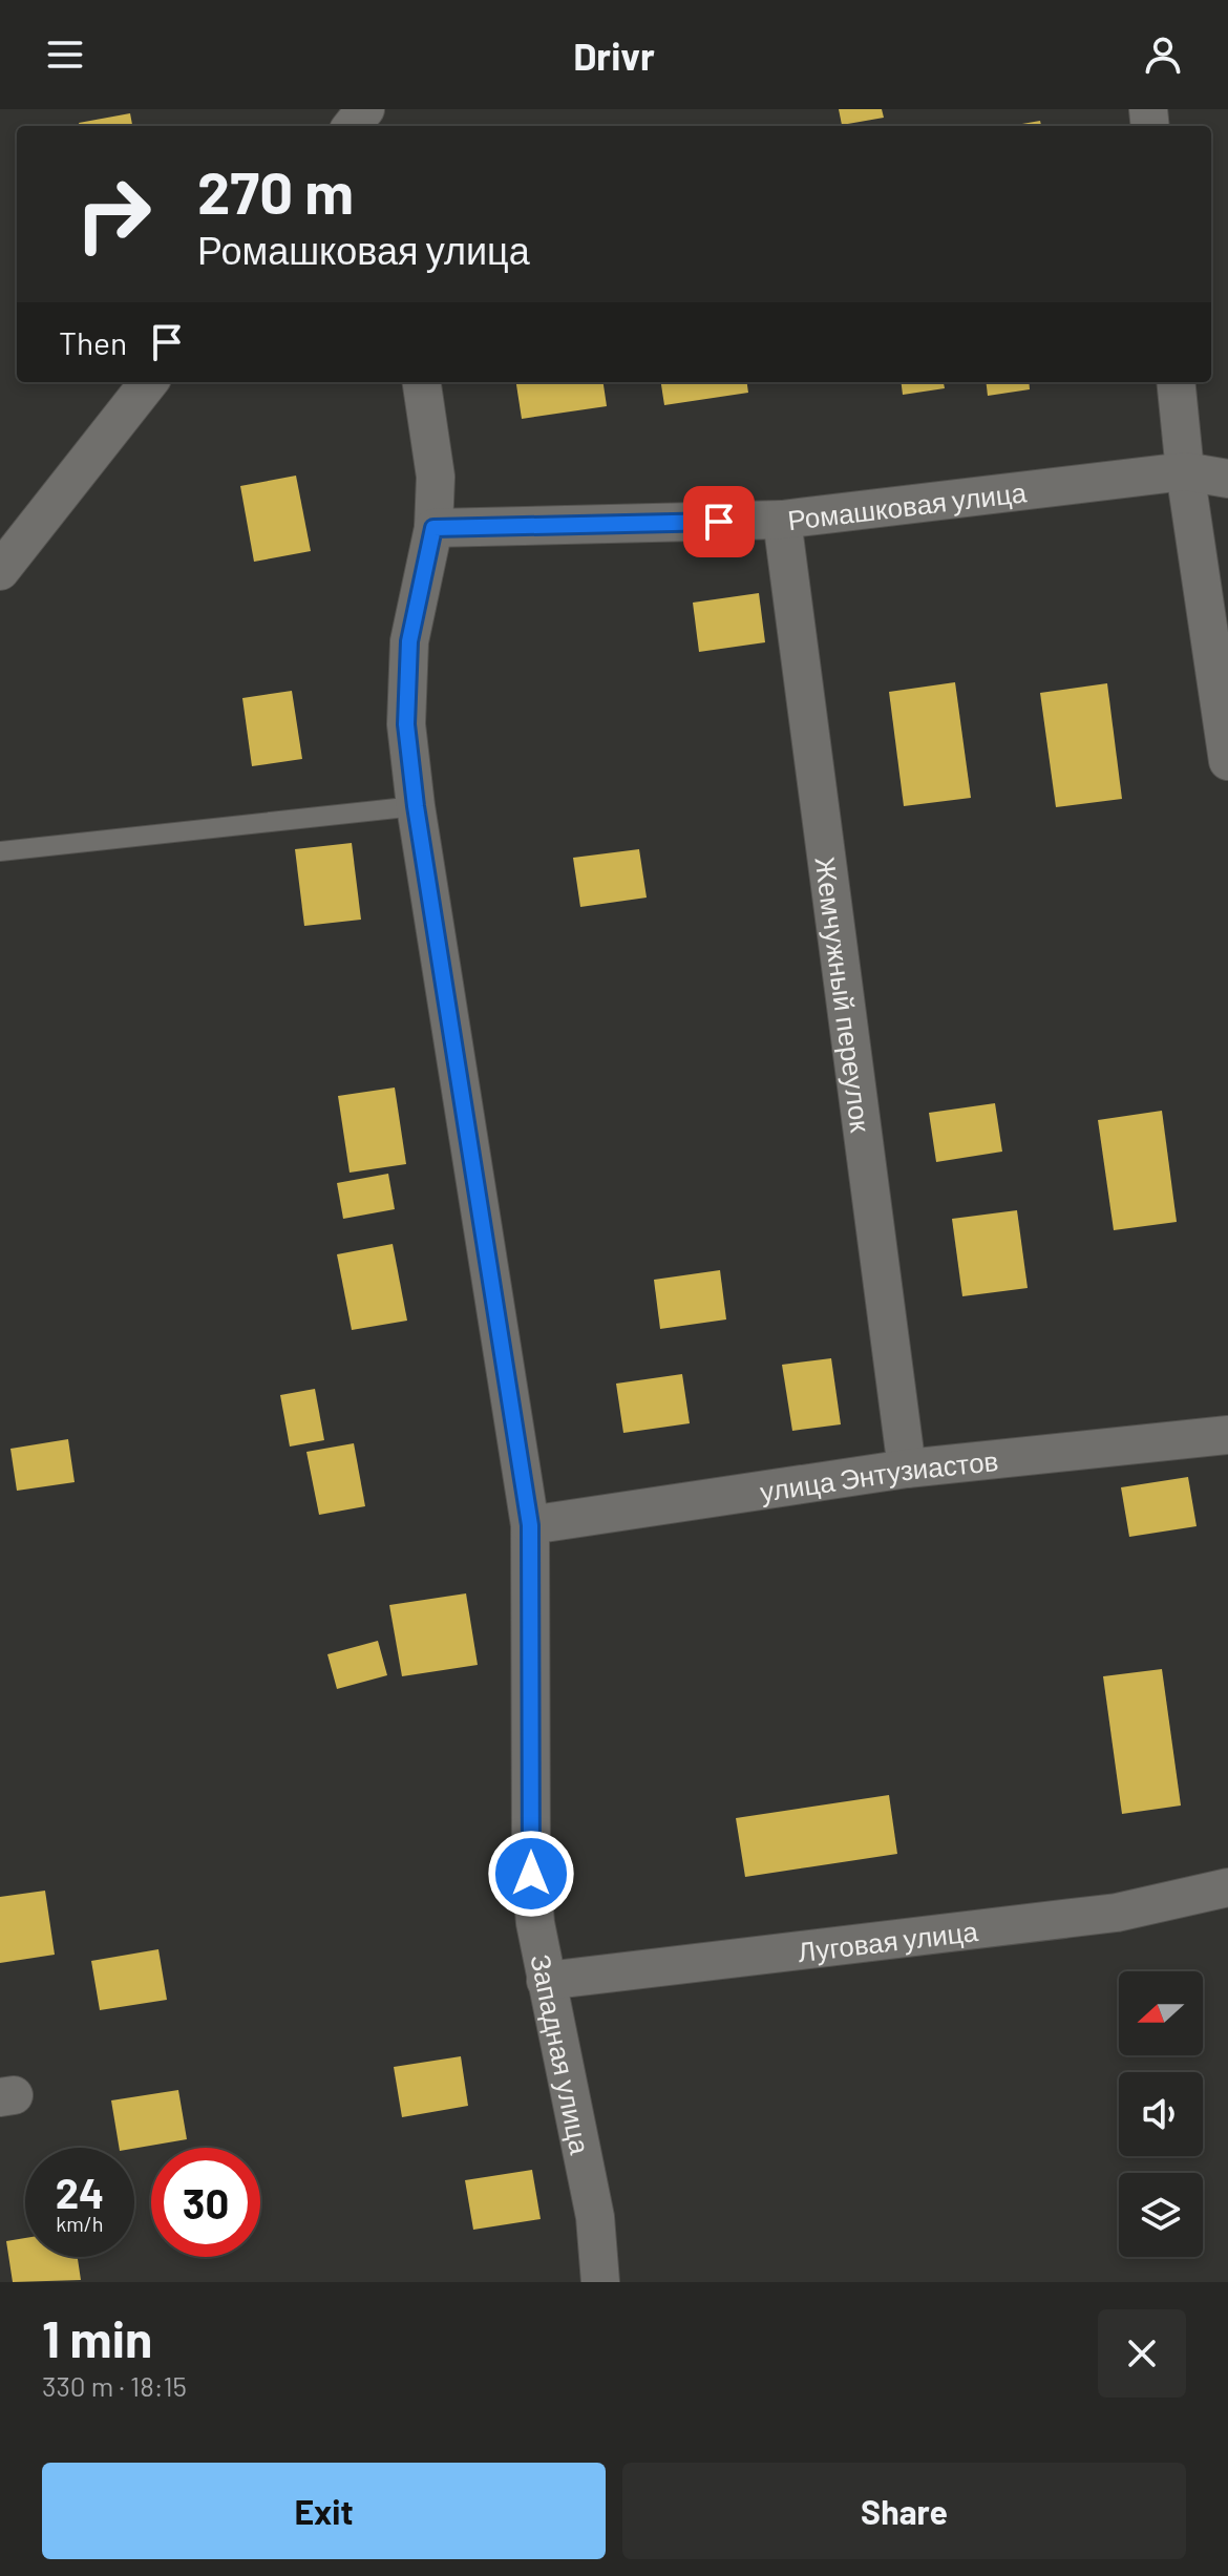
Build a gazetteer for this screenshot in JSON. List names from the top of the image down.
{
  "streets": {
    "street": [
      "Ромашковая улица",
      "Жемчужный переулок",
      "улица Энтузиастов",
      "Луговая улица",
      "Западная улица"
    ]
  },
  "crossings": [
    ["Ромашковая улица", "Жемчужный переулок"],
    ["Ромашковая улица", "Западная улица"],
    ["Жемчужный переулок", "улица Энтузиастов"],
    ["улица Энтузиастов", "Западная улица"],
    ["Луговая улица", "Западная улица"]
  ],
  "north": "left",
  "page": {
    "header": "Drivr",
    "turn": ["270 m", "Ромашковая улица"],
    "then": "Then",
    "speed": "24 km/h",
    "limit": "30",
    "heading": ["1 min", "330 m · 18:15"],
    "buttons": ["Exit", "Share"]
  }
}
